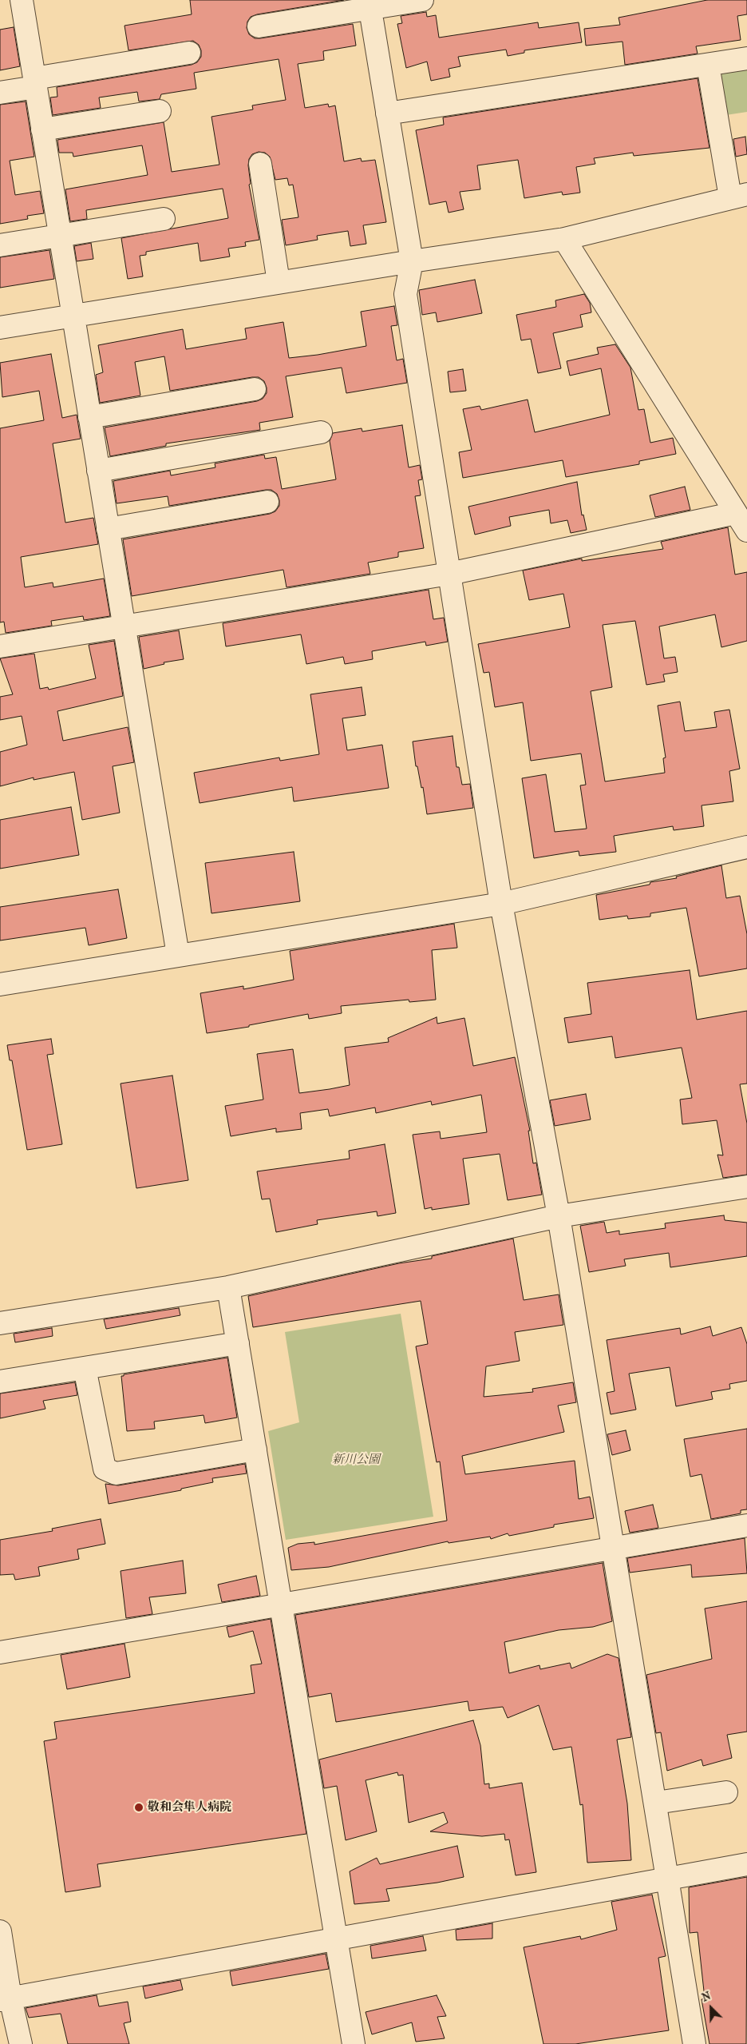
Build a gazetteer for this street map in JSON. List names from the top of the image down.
{
  "parks": ["新川公園"],
  "places": ["敬和会隼人病院"],
  "north": "top left"
}
